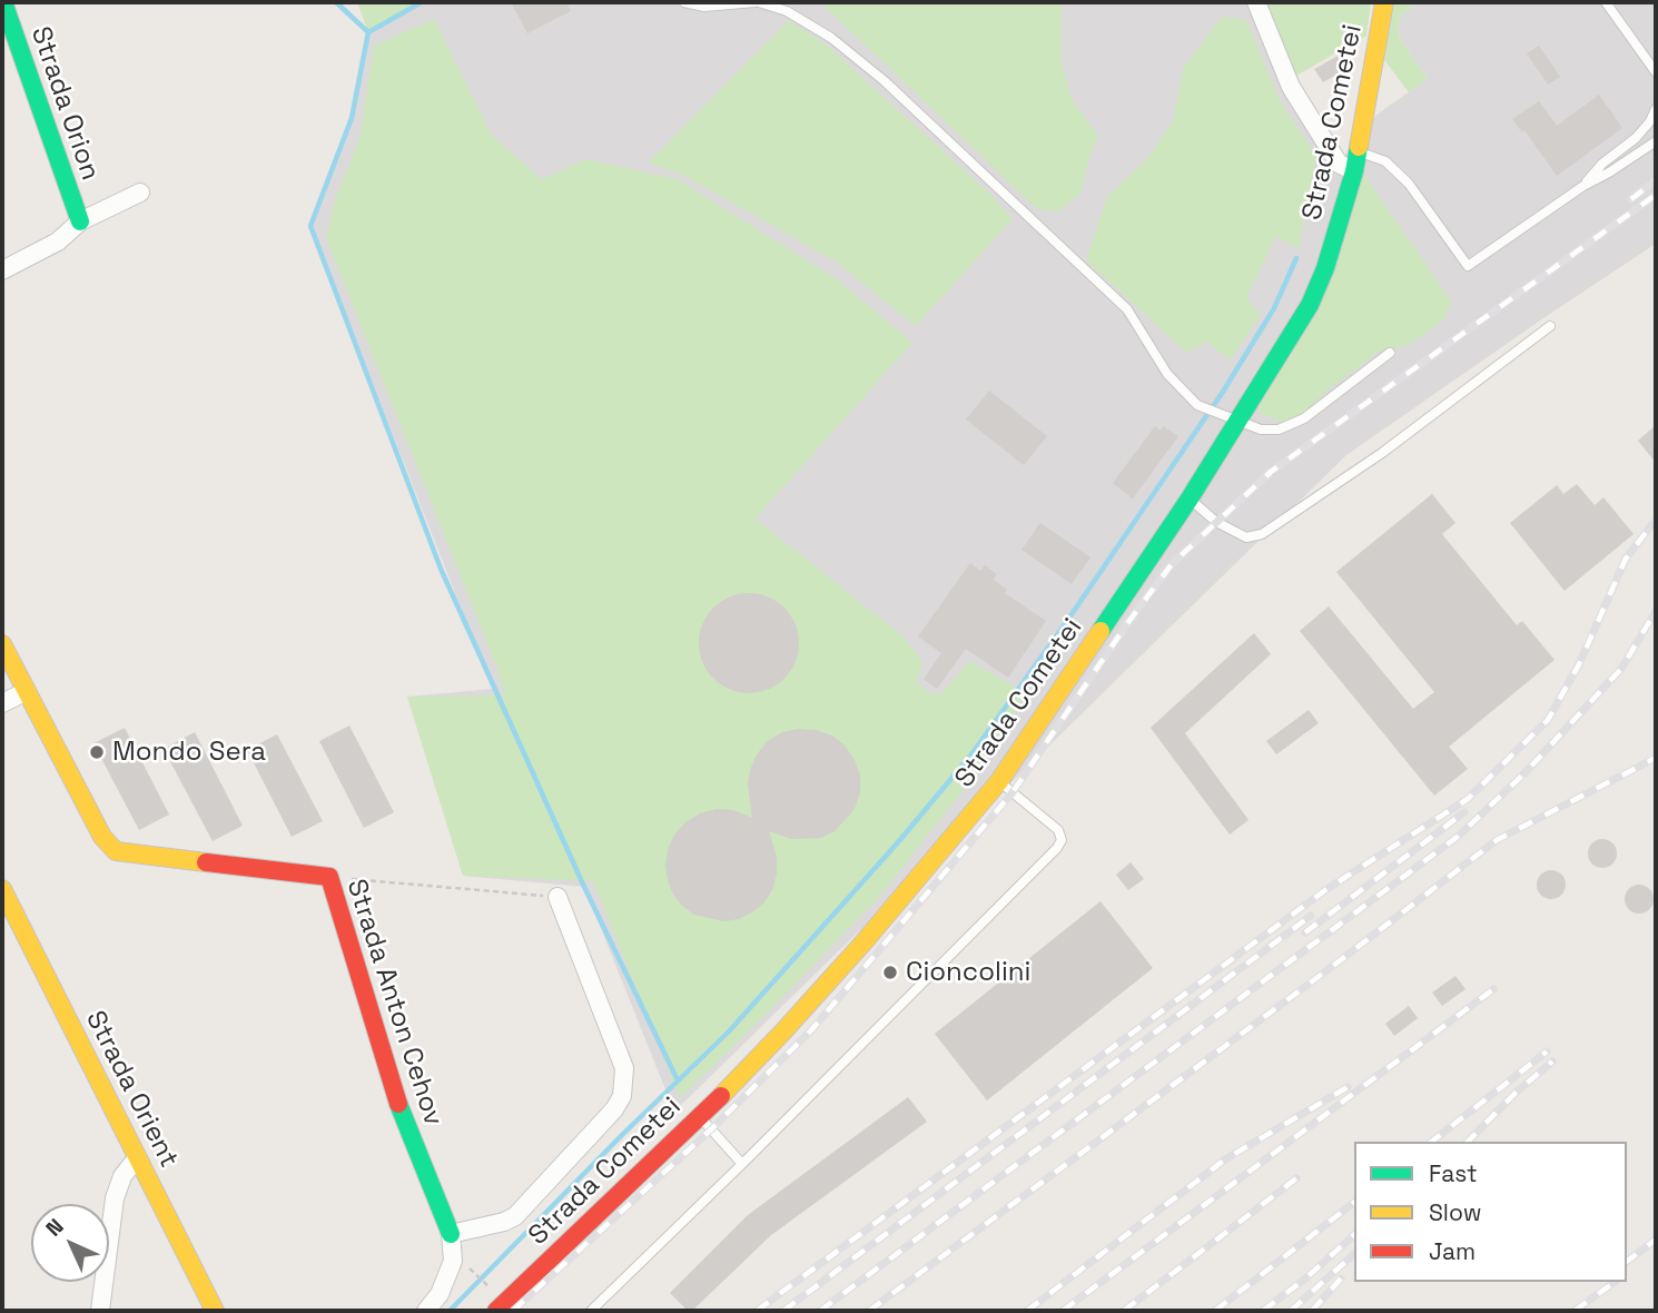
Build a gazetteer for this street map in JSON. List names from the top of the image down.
{
  "streets": {
    "street": [
      "Strada Orion",
      "Strada Cometei",
      "Strada Anton Cehov",
      "Strada Orient"
    ]
  },
  "places": ["Mondo Sera", "Cioncolini"],
  "legend": ["Fast", "Slow", "Jam"],
  "north": "top left"
}
